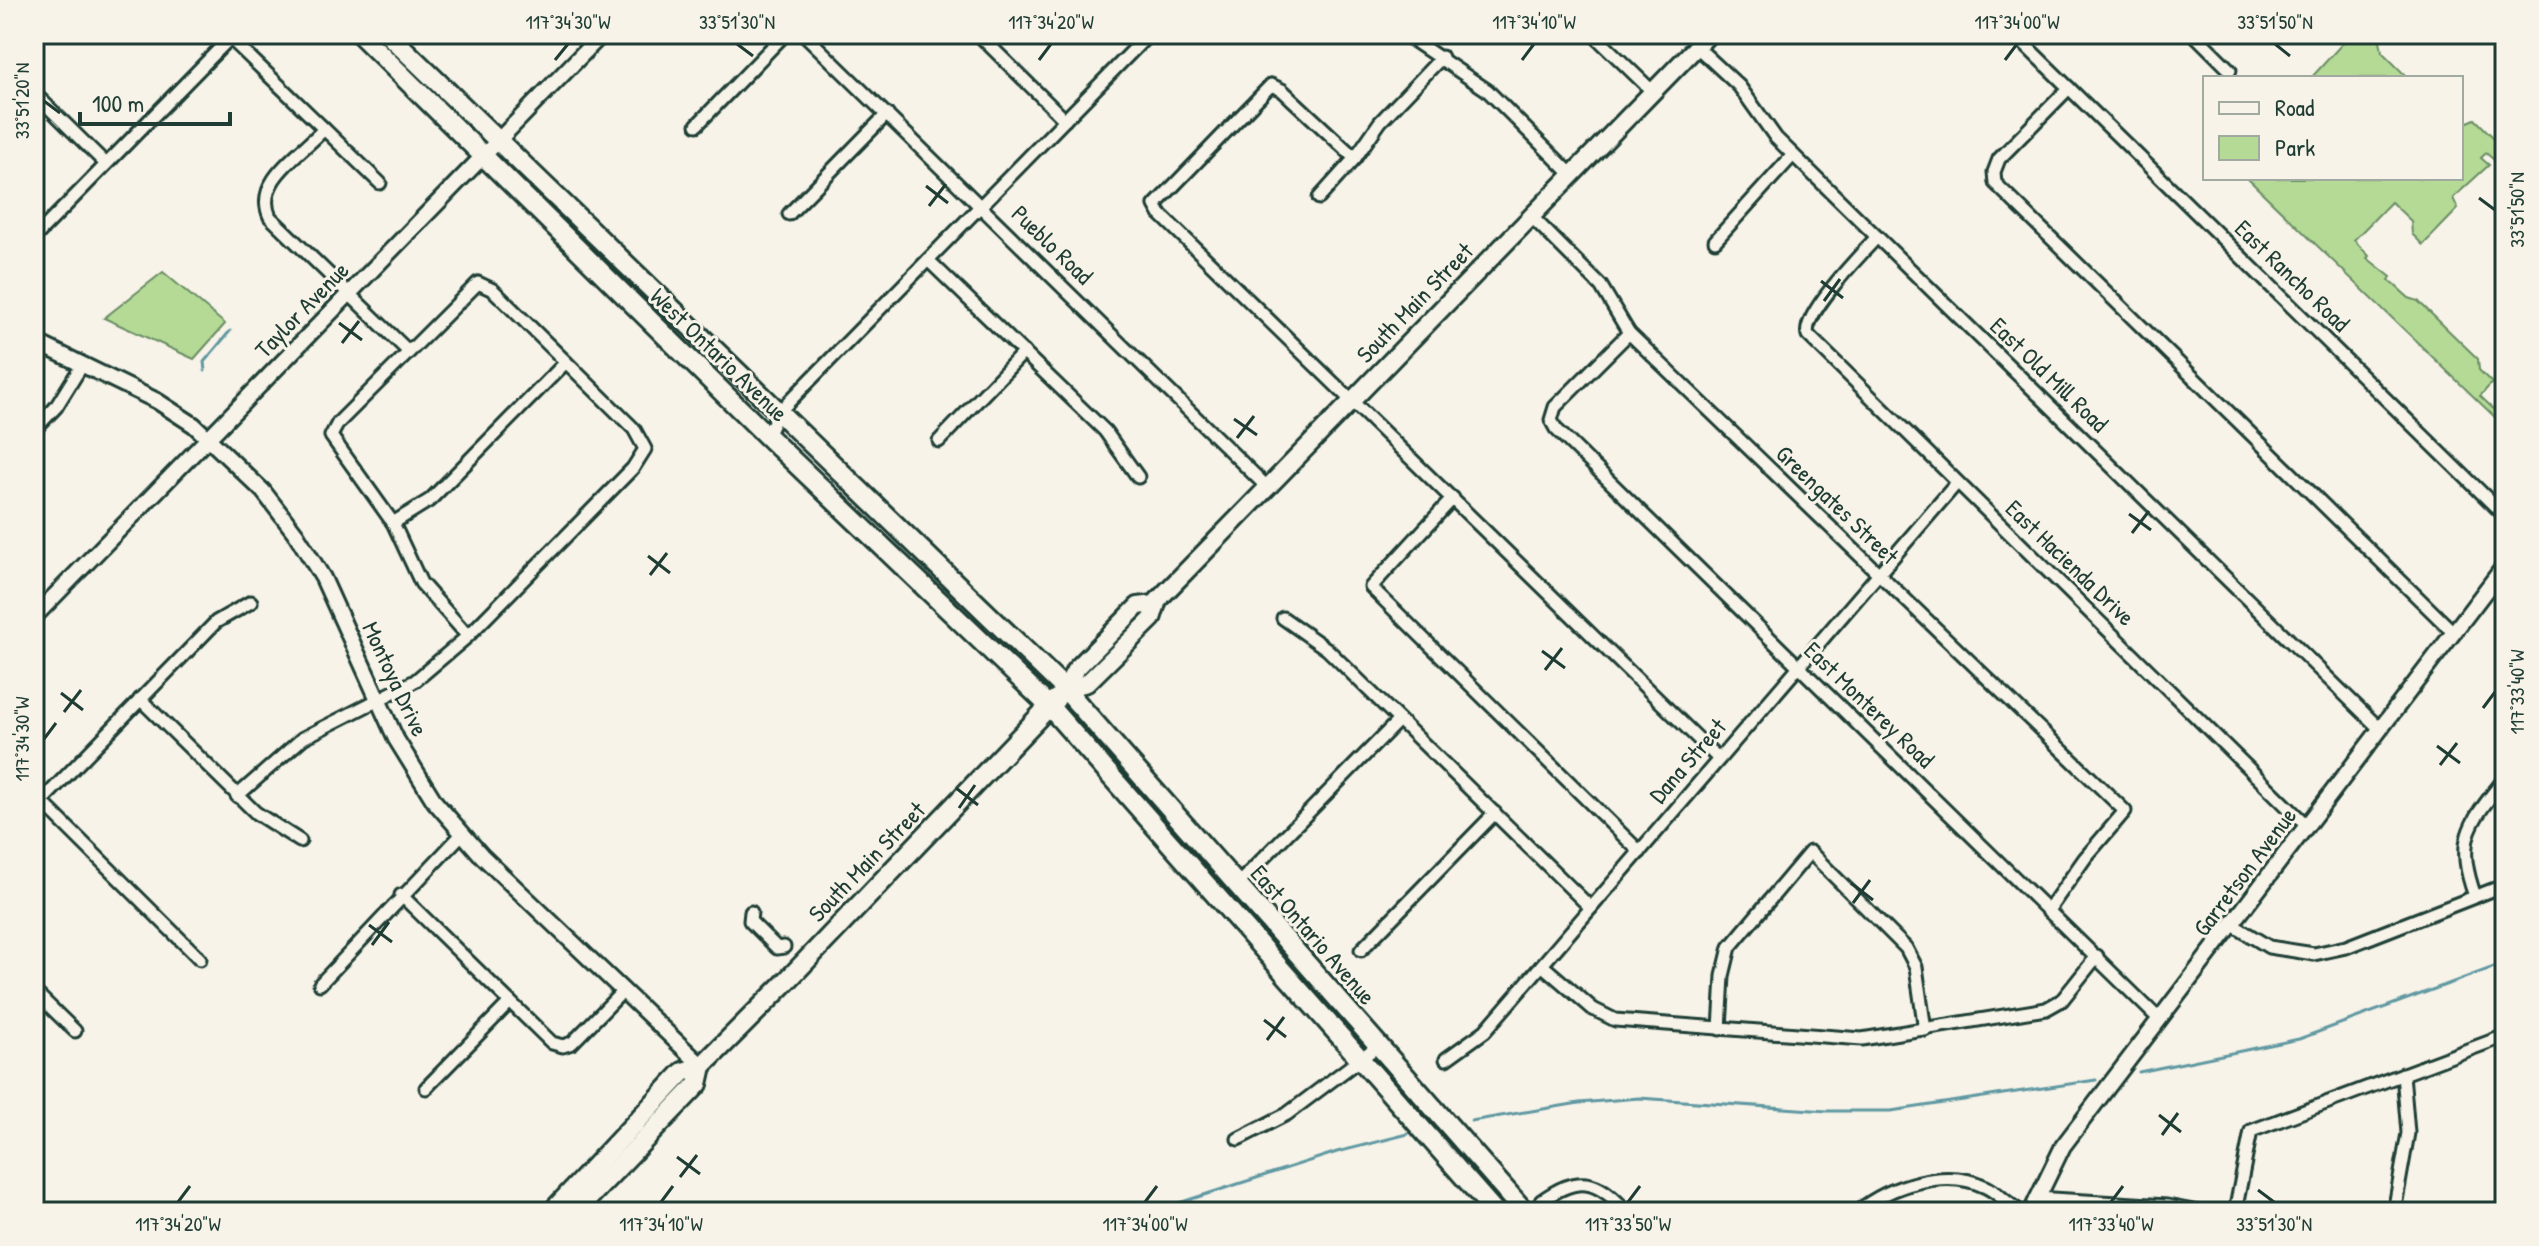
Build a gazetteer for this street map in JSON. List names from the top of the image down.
{
  "streets": {
    "main road": ["South Main Street", "West Ontario Avenue", "East Ontario Avenue"],
    "street": [
      "Pueblo Road",
      "East Rancho Road",
      "Taylor Avenue",
      "East Old Mill Road",
      "Greengates Street",
      "East Hacienda Drive",
      "Montoya Drive",
      "East Monterey Road",
      "Dana Street",
      "Garretson Avenue"
    ]
  },
  "crossings": [
    ["Pueblo Road", "South Main Street"],
    ["South Main Street", "West Ontario Avenue"],
    ["South Main Street", "East Old Mill Road"],
    ["South Main Street", "Greengates Street"],
    ["South Main Street", "Montoya Drive"],
    ["South Main Street", "East Ontario Avenue"],
    ["Taylor Avenue", "West Ontario Avenue"],
    ["Taylor Avenue", "Montoya Drive"],
    ["West Ontario Avenue", "East Ontario Avenue"],
    ["East Old Mill Road", "East Hacienda Drive"],
    ["East Old Mill Road", "Garretson Avenue"],
    ["Greengates Street", "East Monterey Road"],
    ["Greengates Street", "Dana Street"],
    ["East Hacienda Drive", "Dana Street"],
    ["East Hacienda Drive", "Garretson Avenue"],
    ["East Monterey Road", "Dana Street"],
    ["East Monterey Road", "Garretson Avenue"]
  ],
  "legend": ["Road", "Park"],
  "scale_bar": "100 m",
  "coordinates": [
    "117°34'30\"W",
    "33°51'30\"N",
    "117°34'20\"W",
    "117°34'10\"W",
    "117°34'00\"W",
    "33°51'50\"N",
    "33°51'20\"N",
    "117°33'40\"W",
    "117°33'50\"W"
  ]
}
